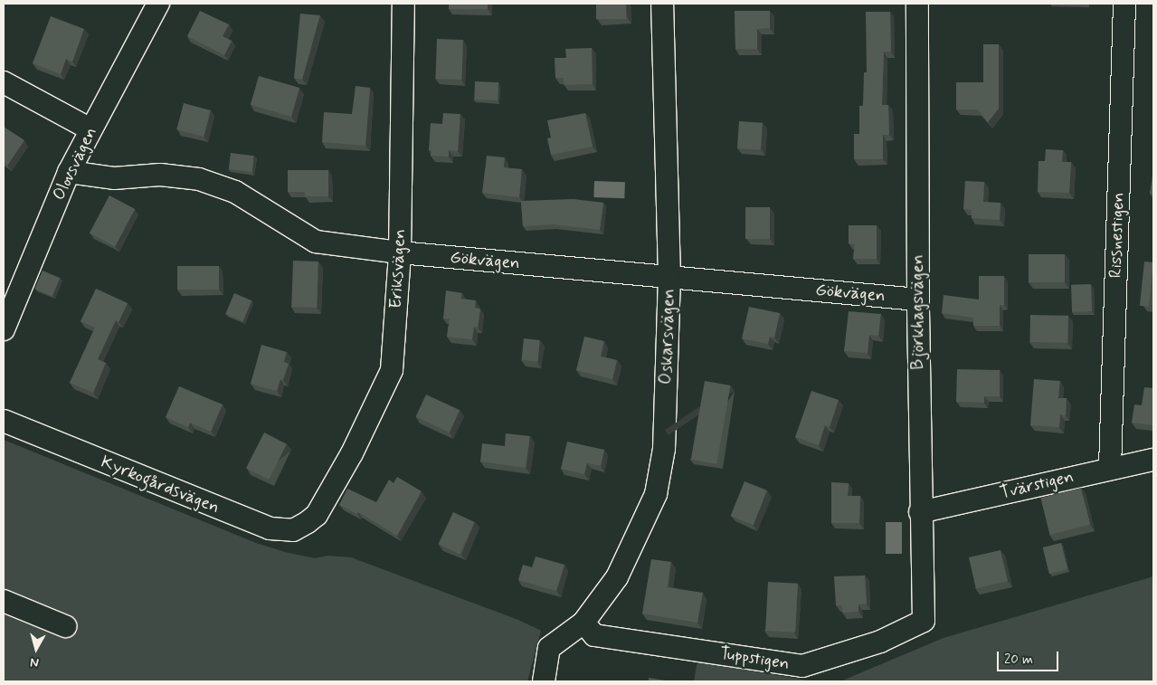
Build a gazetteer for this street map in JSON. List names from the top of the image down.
{
  "streets": {
    "street": [
      "Olovsvägen",
      "Rissnestigen",
      "Gökvägen",
      "Eriksvägen",
      "Björkhagsvägen",
      "Oskarsvägen",
      "Kyrkogårdsvägen",
      "Tvärstigen",
      "Tuppstigen"
    ]
  },
  "crossings": [
    ["Olovsvägen", "Gökvägen"],
    ["Rissnestigen", "Tvärstigen"],
    ["Gökvägen", "Eriksvägen"],
    ["Gökvägen", "Björkhagsvägen"],
    ["Gökvägen", "Oskarsvägen"],
    ["Eriksvägen", "Kyrkogårdsvägen"],
    ["Björkhagsvägen", "Tvärstigen"],
    ["Björkhagsvägen", "Tuppstigen"],
    ["Oskarsvägen", "Tuppstigen"]
  ],
  "scale_bar": "20 m",
  "north": "bottom"
}
